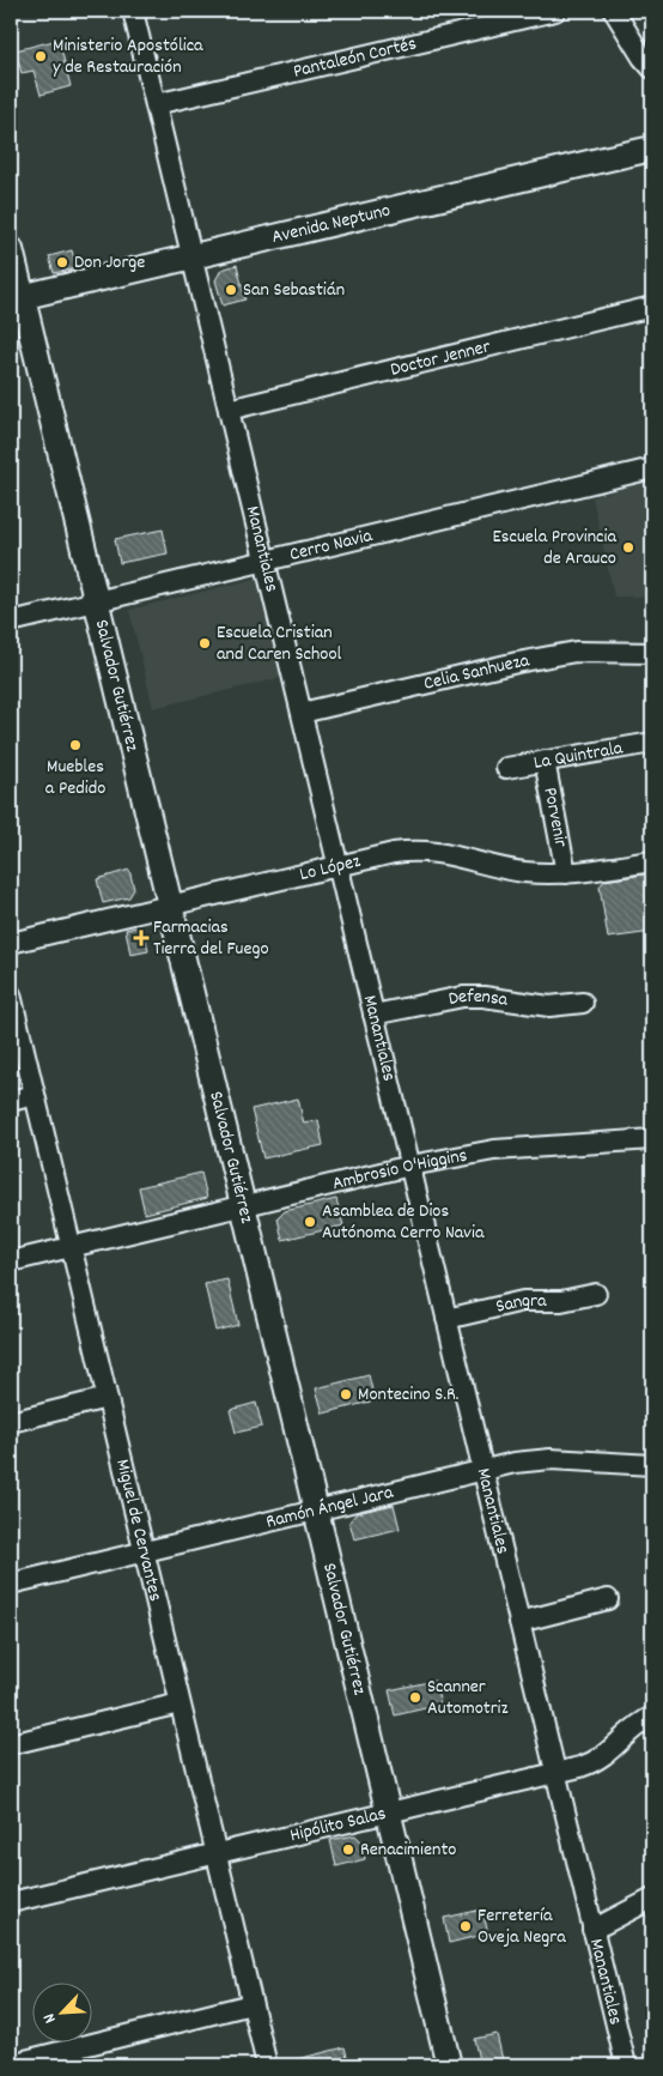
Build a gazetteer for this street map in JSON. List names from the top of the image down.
{
  "streets": {
    "main road": ["Avenida Neptuno", "Salvador Gutiérrez"],
    "street": [
      "Pantaleón Cortés",
      "Doctor Jenner",
      "Cerro Navia",
      "Manantiales",
      "Celia Sanhueza",
      "La Quintrala",
      "Porvenir",
      "Lo López",
      "Defensa",
      "Ambrosio O'Higgins",
      "Sangra",
      "Ramón Ángel Jara",
      "Miguel de Cervantes",
      "Hipólito Salas"
    ]
  },
  "crossings": [
    ["Pantaleón Cortés", "Manantiales"],
    ["Avenida Neptuno", "Manantiales"],
    ["Avenida Neptuno", "Salvador Gutiérrez"],
    ["Doctor Jenner", "Manantiales"],
    ["Cerro Navia", "Manantiales"],
    ["Cerro Navia", "Salvador Gutiérrez"],
    ["Manantiales", "Celia Sanhueza"],
    ["Manantiales", "Lo López"],
    ["Manantiales", "Defensa"],
    ["Manantiales", "Ambrosio O'Higgins"],
    ["Manantiales", "Sangra"],
    ["Manantiales", "Ramón Ángel Jara"],
    ["Manantiales", "Hipólito Salas"],
    ["Salvador Gutiérrez", "Lo López"],
    ["Salvador Gutiérrez", "Ambrosio O'Higgins"],
    ["Salvador Gutiérrez", "Ramón Ángel Jara"],
    ["Salvador Gutiérrez", "Hipólito Salas"],
    ["La Quintrala", "Porvenir"],
    ["Porvenir", "Lo López"],
    ["Ambrosio O'Higgins", "Miguel de Cervantes"],
    ["Ramón Ángel Jara", "Miguel de Cervantes"],
    ["Miguel de Cervantes", "Hipólito Salas"]
  ],
  "places": {
    "other": [
      "Ministerio Apostólica y de Restauración",
      "Don Jorge",
      "San Sebastián",
      "Escuela Provincia de Arauco",
      "Escuela Cristian and Caren School",
      "Muebles a Pedido",
      "Asamblea de Dios Autónoma Cerro Navia",
      "Montecino S.R.",
      "Scanner Automotriz",
      "Renacimiento",
      "Ferretería Oveja Negra"
    ],
    "health": ["Farmacias Tierra del Fuego"]
  },
  "north": "bottom left"
}
